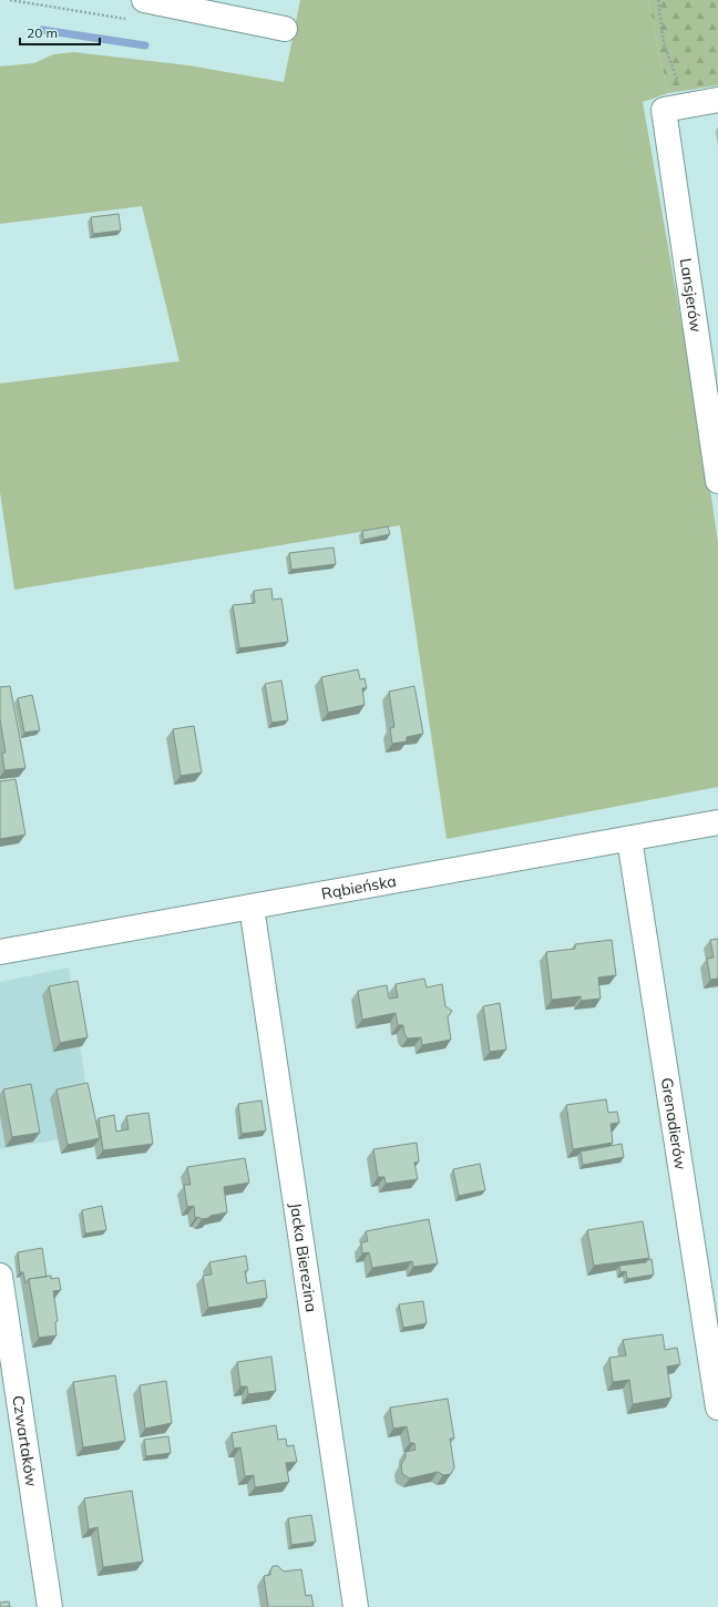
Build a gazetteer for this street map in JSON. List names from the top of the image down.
{
  "streets": {
    "street": [
      "Lansjerów",
      "Rąbieńska",
      "Grenadierów",
      "Jacka Bierezina",
      "Czwartaków"
    ]
  },
  "crossings": [
    ["Rąbieńska", "Grenadierów"],
    ["Rąbieńska", "Jacka Bierezina"]
  ],
  "scale_bar": "20 m"
}
